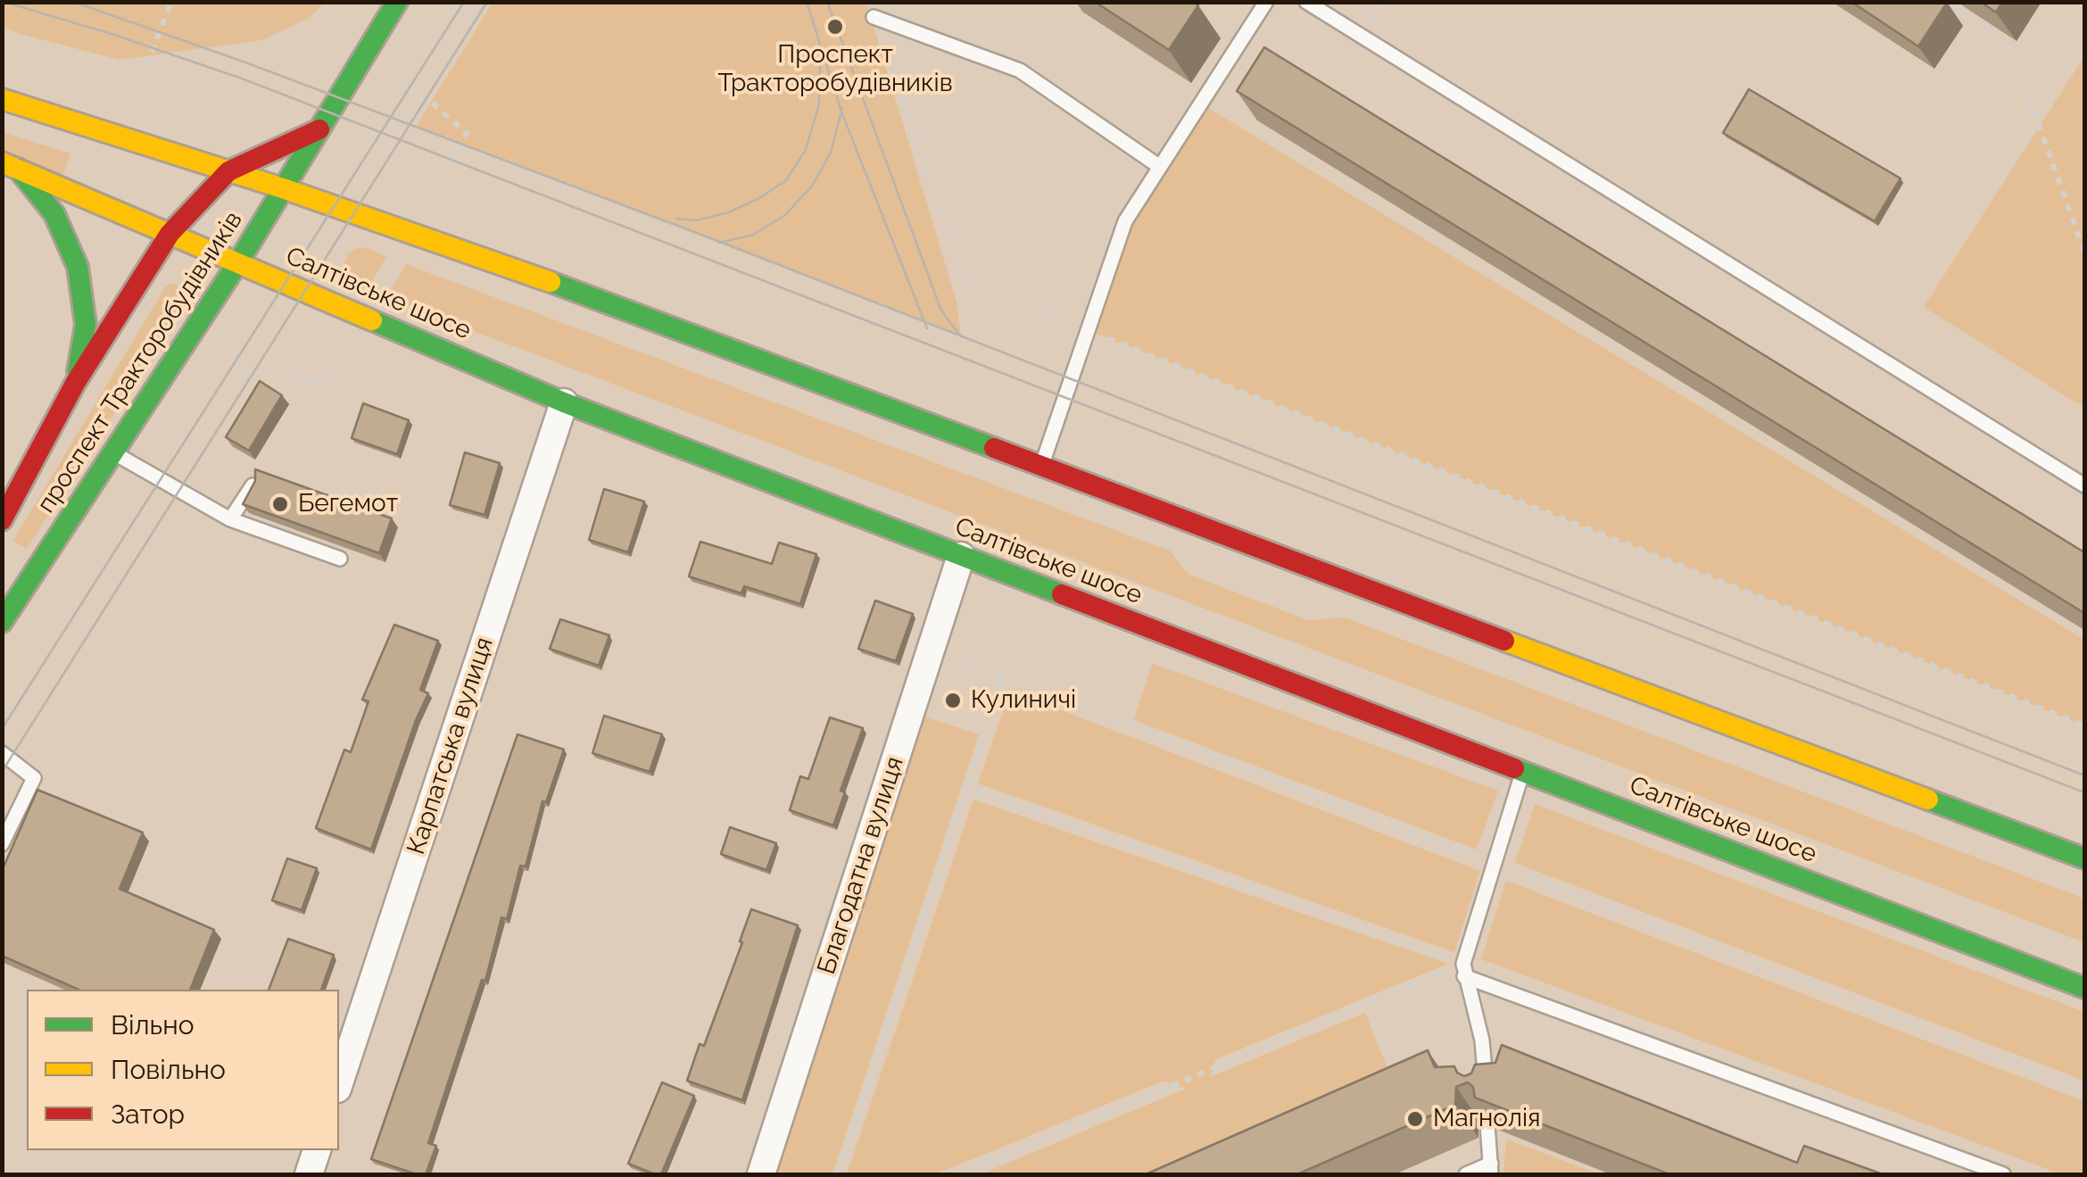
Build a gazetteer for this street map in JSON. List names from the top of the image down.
{
  "streets": {
    "main road": ["Салтівське шосе", "проспект Тракторобудівників"],
    "street": ["Карпатська вулиця", "Благодатна вулиця"]
  },
  "crossings": [
    ["Салтівське шосе", "проспект Тракторобудівників"],
    ["Салтівське шосе", "Карпатська вулиця"],
    ["Салтівське шосе", "Благодатна вулиця"]
  ],
  "places": [
    "Проспект Тракторобудівників",
    "Бегемот",
    "Кулиничі",
    "Магнолія"
  ],
  "legend": ["Вільно", "Повільно", "Затор"]
}
